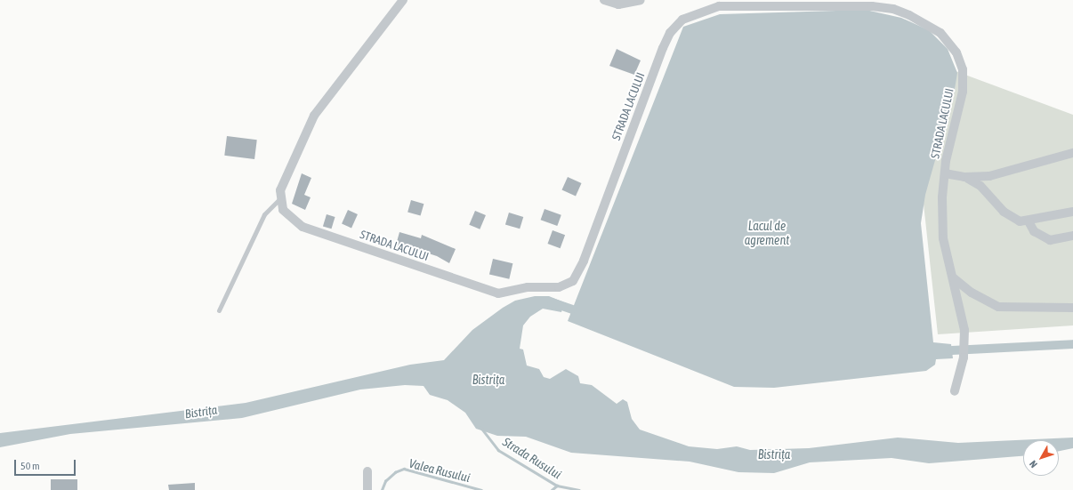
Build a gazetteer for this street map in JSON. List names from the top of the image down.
{
  "streets": {
    "street": ["STRADA LACULUI"]
  },
  "water": [
    "Lacul de agrement",
    "Bistrița",
    "Strada Rusului",
    "Valea Rusului"
  ],
  "scale_bar": "50 m",
  "north": "bottom left"
}
